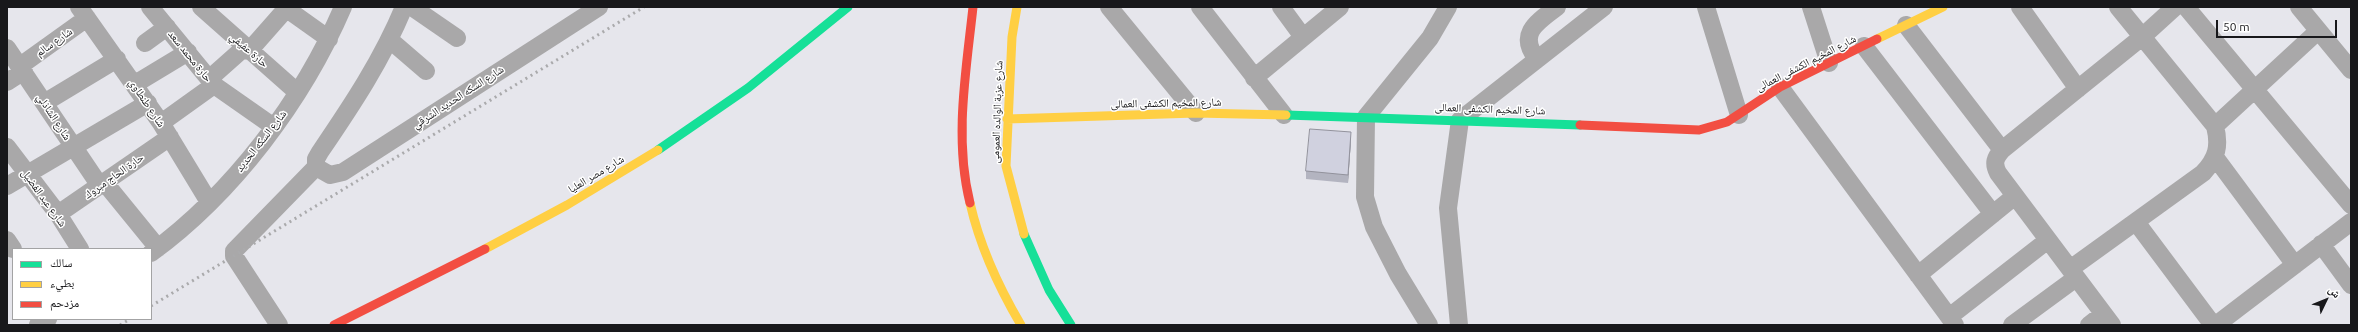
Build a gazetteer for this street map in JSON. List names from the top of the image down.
{
  "streets": {
    "street": [
      "شارع سالم",
      "حارة عفيفي",
      "حارة محمد سعد",
      "شارع المخيم الكشفى العمالى",
      "شارع السكه الحديد الشرقي",
      "شارع طنطاوي",
      "شارع عزبة الوالده العمومى",
      "شارع الشاذلي",
      "شارع السكه الحديد",
      "شارع مصر العليا",
      "حارة الحاج مبروك",
      "شارع عبد الفضيل"
    ]
  },
  "crossings": [
    ["شارع سالم", "شارع طنطاوي"],
    ["شارع سالم", "شارع الشاذلي"],
    ["حارة عفيفي", "شارع السكه الحديد"],
    ["حارة عفيفي", "حارة الحاج مبروك"],
    ["حارة محمد سعد", "شارع السكه الحديد"],
    ["حارة محمد سعد", "حارة الحاج مبروك"],
    ["شارع المخيم الكشفى العمالى", "شارع عزبة الوالده العمومى"],
    ["شارع طنطاوي", "شارع السكه الحديد"],
    ["شارع طنطاوي", "حارة الحاج مبروك"],
    ["شارع الشاذلي", "شارع السكه الحديد"],
    ["شارع الشاذلي", "حارة الحاج مبروك"],
    ["حارة الحاج مبروك", "شارع عبد الفضيل"]
  ],
  "legend": ["سالك", "بطيء", "مزدحم"],
  "scale_bar": "50 m",
  "north": "top right"
}
